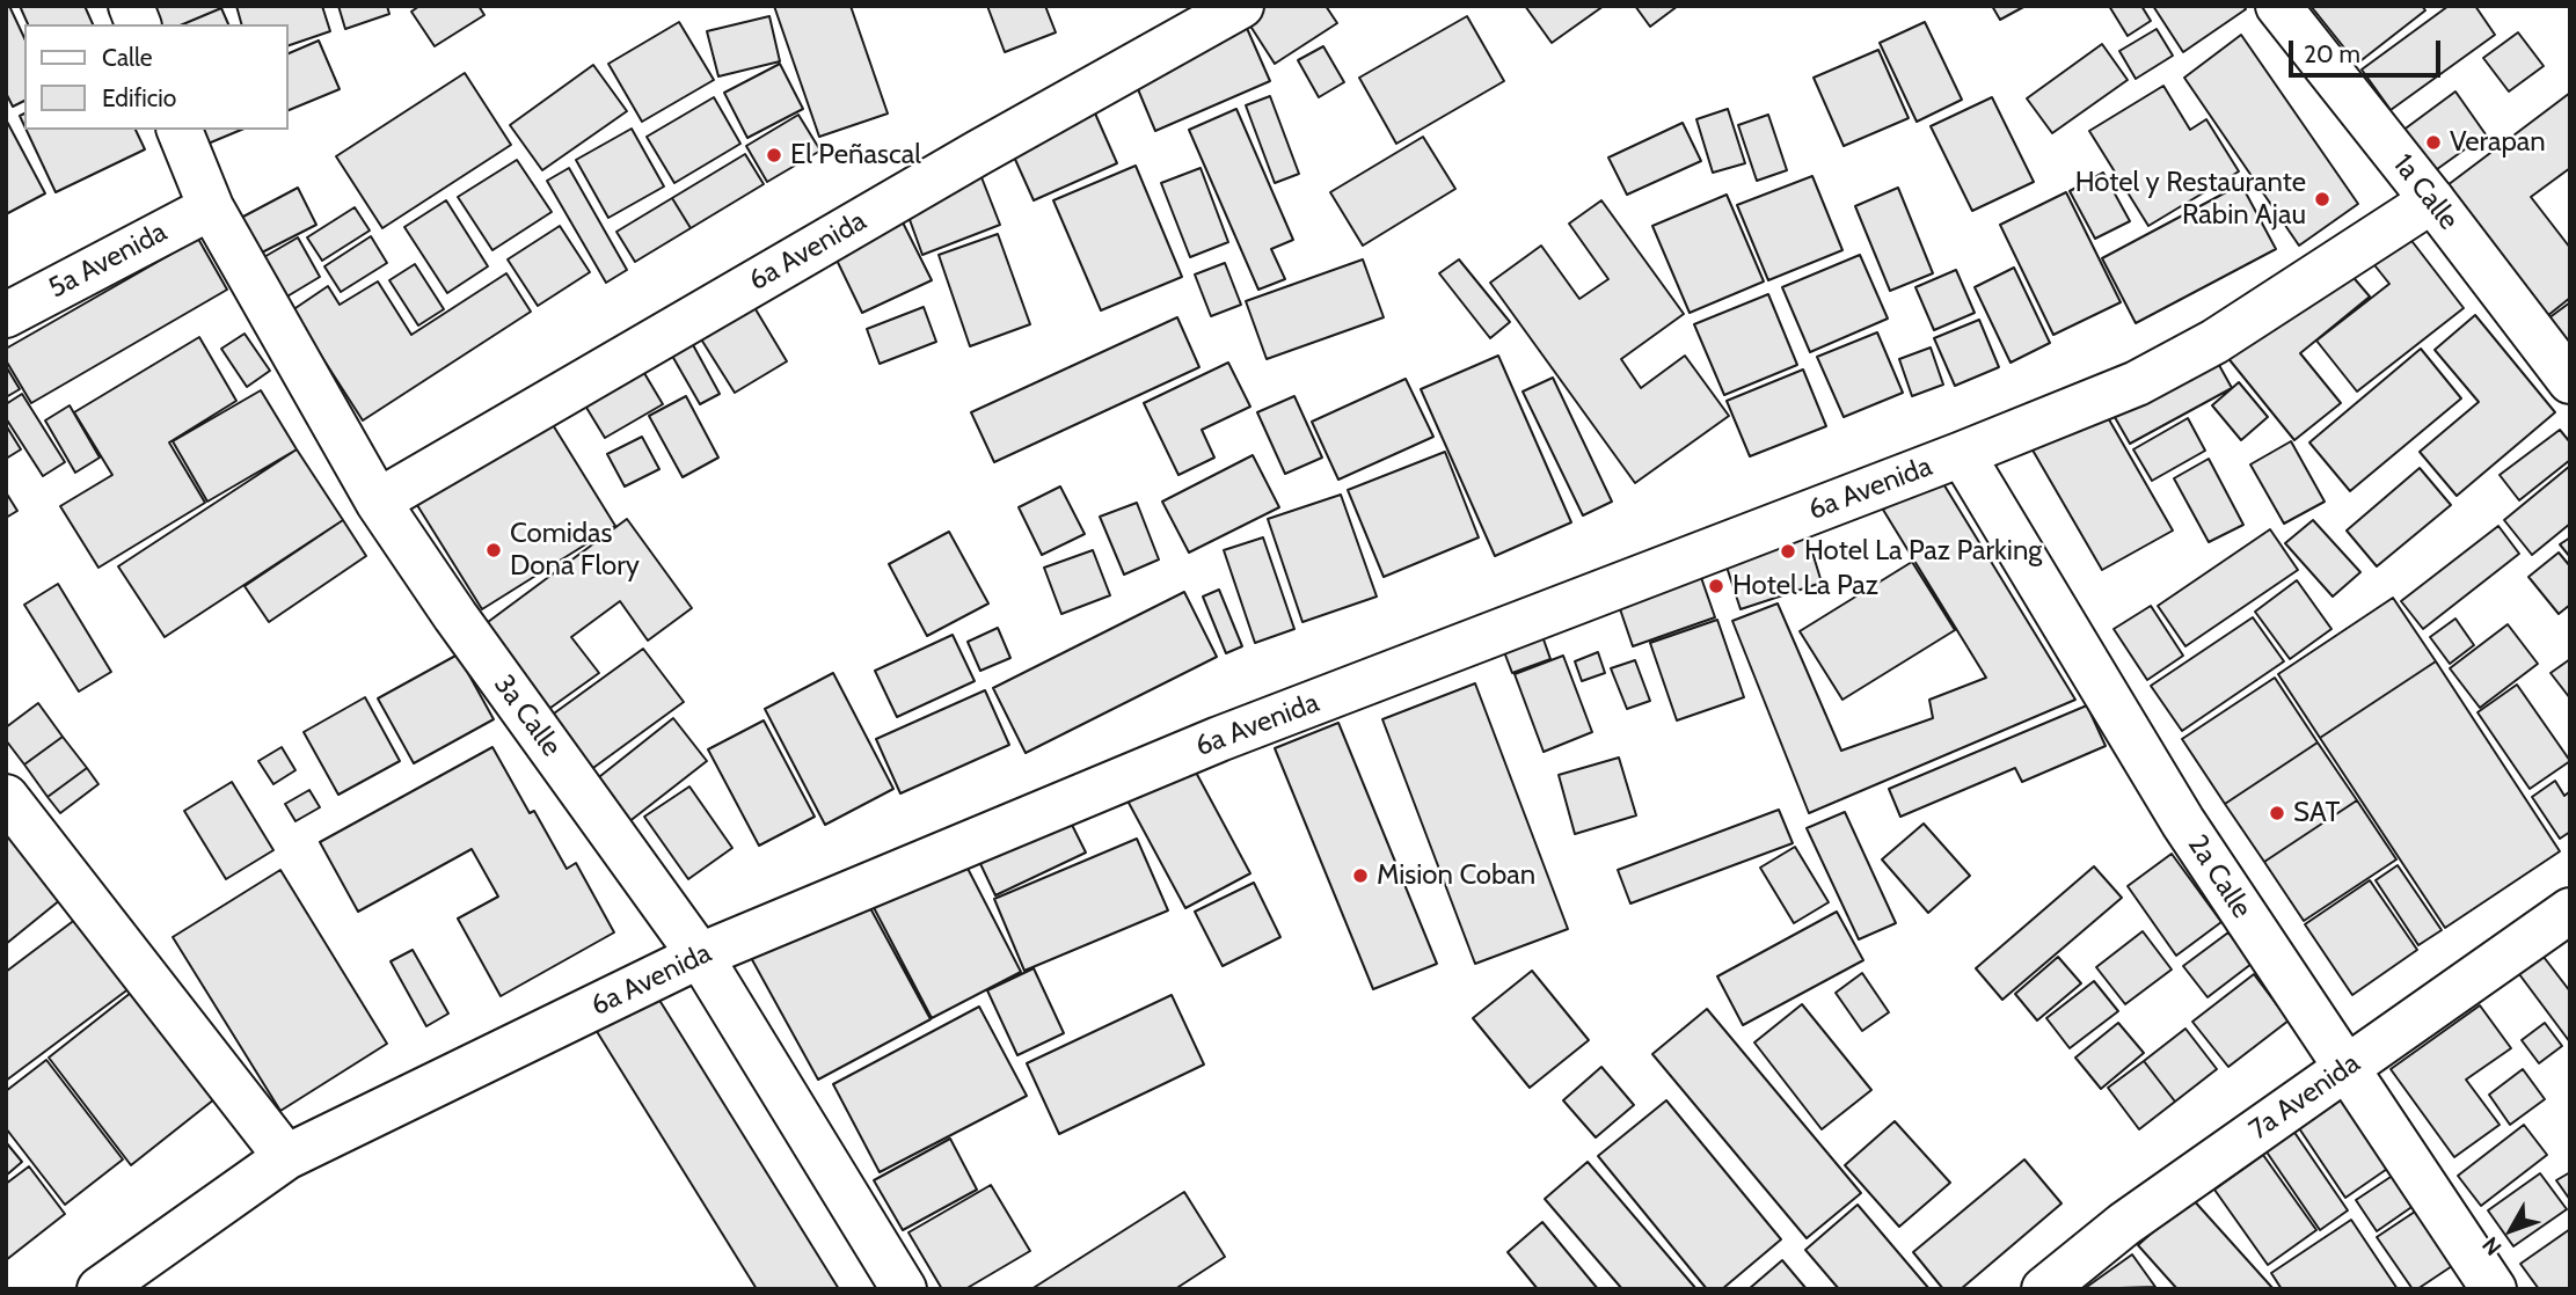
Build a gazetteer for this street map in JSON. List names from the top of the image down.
{
  "streets": {
    "street": [
      "1a Calle",
      "6a Avenida",
      "5a Avenida",
      "3a Calle",
      "2a Calle",
      "7a Avenida"
    ]
  },
  "crossings": [
    ["1a Calle", "6a Avenida"],
    ["6a Avenida", "3a Calle"],
    ["6a Avenida", "2a Calle"],
    ["5a Avenida", "3a Calle"],
    ["2a Calle", "7a Avenida"]
  ],
  "places": [
    "Verapan",
    "El Peñascal",
    "Hotel y Restaurante Rabin Ajau",
    "Comidas Dona Flory",
    "Hotel La Paz Parking",
    "Hotel La Paz",
    "SAT",
    "Mision Coban"
  ],
  "legend": ["Calle", "Edificio"],
  "scale_bar": "20 m",
  "north": "bottom left"
}
